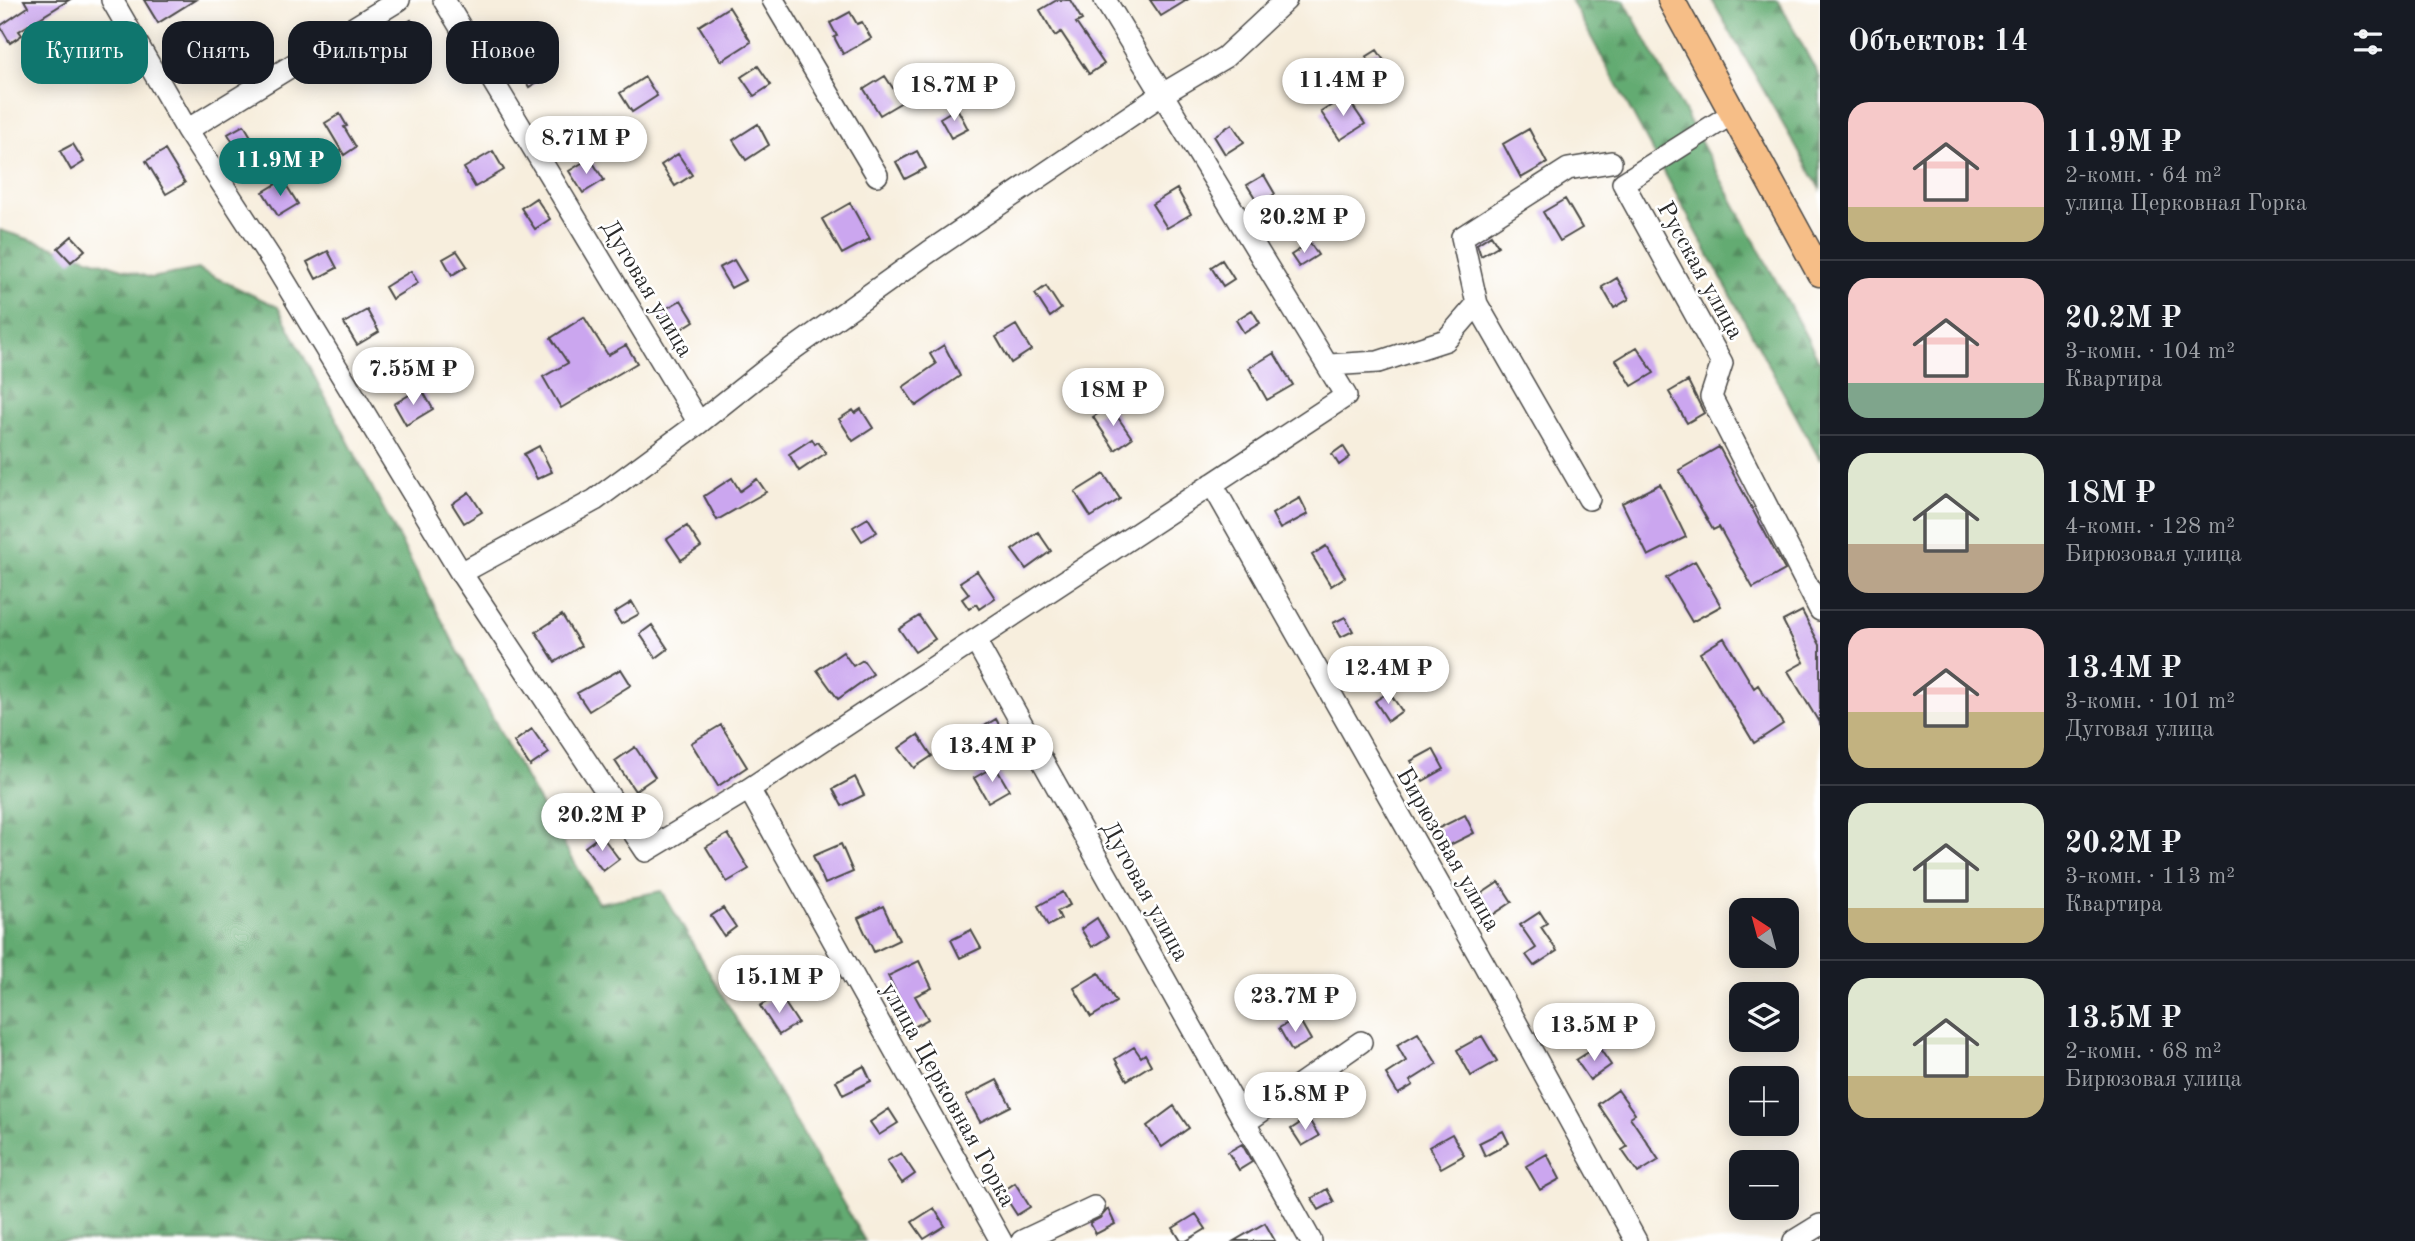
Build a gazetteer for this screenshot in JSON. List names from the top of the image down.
{
  "streets": {
    "street": [
      "Русская улица",
      "Дуговая улица",
      "Бирюзовая улица",
      "улица Церковная Горка"
    ]
  },
  "north": "top left",
  "page": {
    "heading": "Объектов: 14",
    "chip": [
      "Купить",
      "Снять",
      "Фильтры",
      "Новое"
    ],
    "price": [
      "11.4M ₽",
      "18.7M ₽",
      "8.71M ₽",
      "11.9M ₽",
      "20.2M ₽",
      "7.55M ₽",
      "18M ₽",
      "12.4M ₽",
      "13.4M ₽",
      "20.2M ₽",
      "15.1M ₽",
      "23.7M ₽",
      "13.5M ₽",
      "15.8M ₽"
    ],
    "list": [
      {
        "name": "11.9M ₽",
        "note": "2-комн. · 64 m² · улица Церковная Горка"
      },
      {
        "name": "20.2M ₽",
        "note": "3-комн. · 104 m² · Квартира"
      },
      {
        "name": "18M ₽",
        "note": "4-комн. · 128 m² · Бирюзовая улица"
      },
      {
        "name": "13.4M ₽",
        "note": "3-комн. · 101 m² · Дуговая улица"
      },
      {
        "name": "20.2M ₽",
        "note": "3-комн. · 113 m² · Квартира"
      },
      {
        "name": "13.5M ₽",
        "note": "2-комн. · 68 m² · Бирюзовая улица"
      }
    ],
    "map_buttons": ["+", "−"]
  }
}
